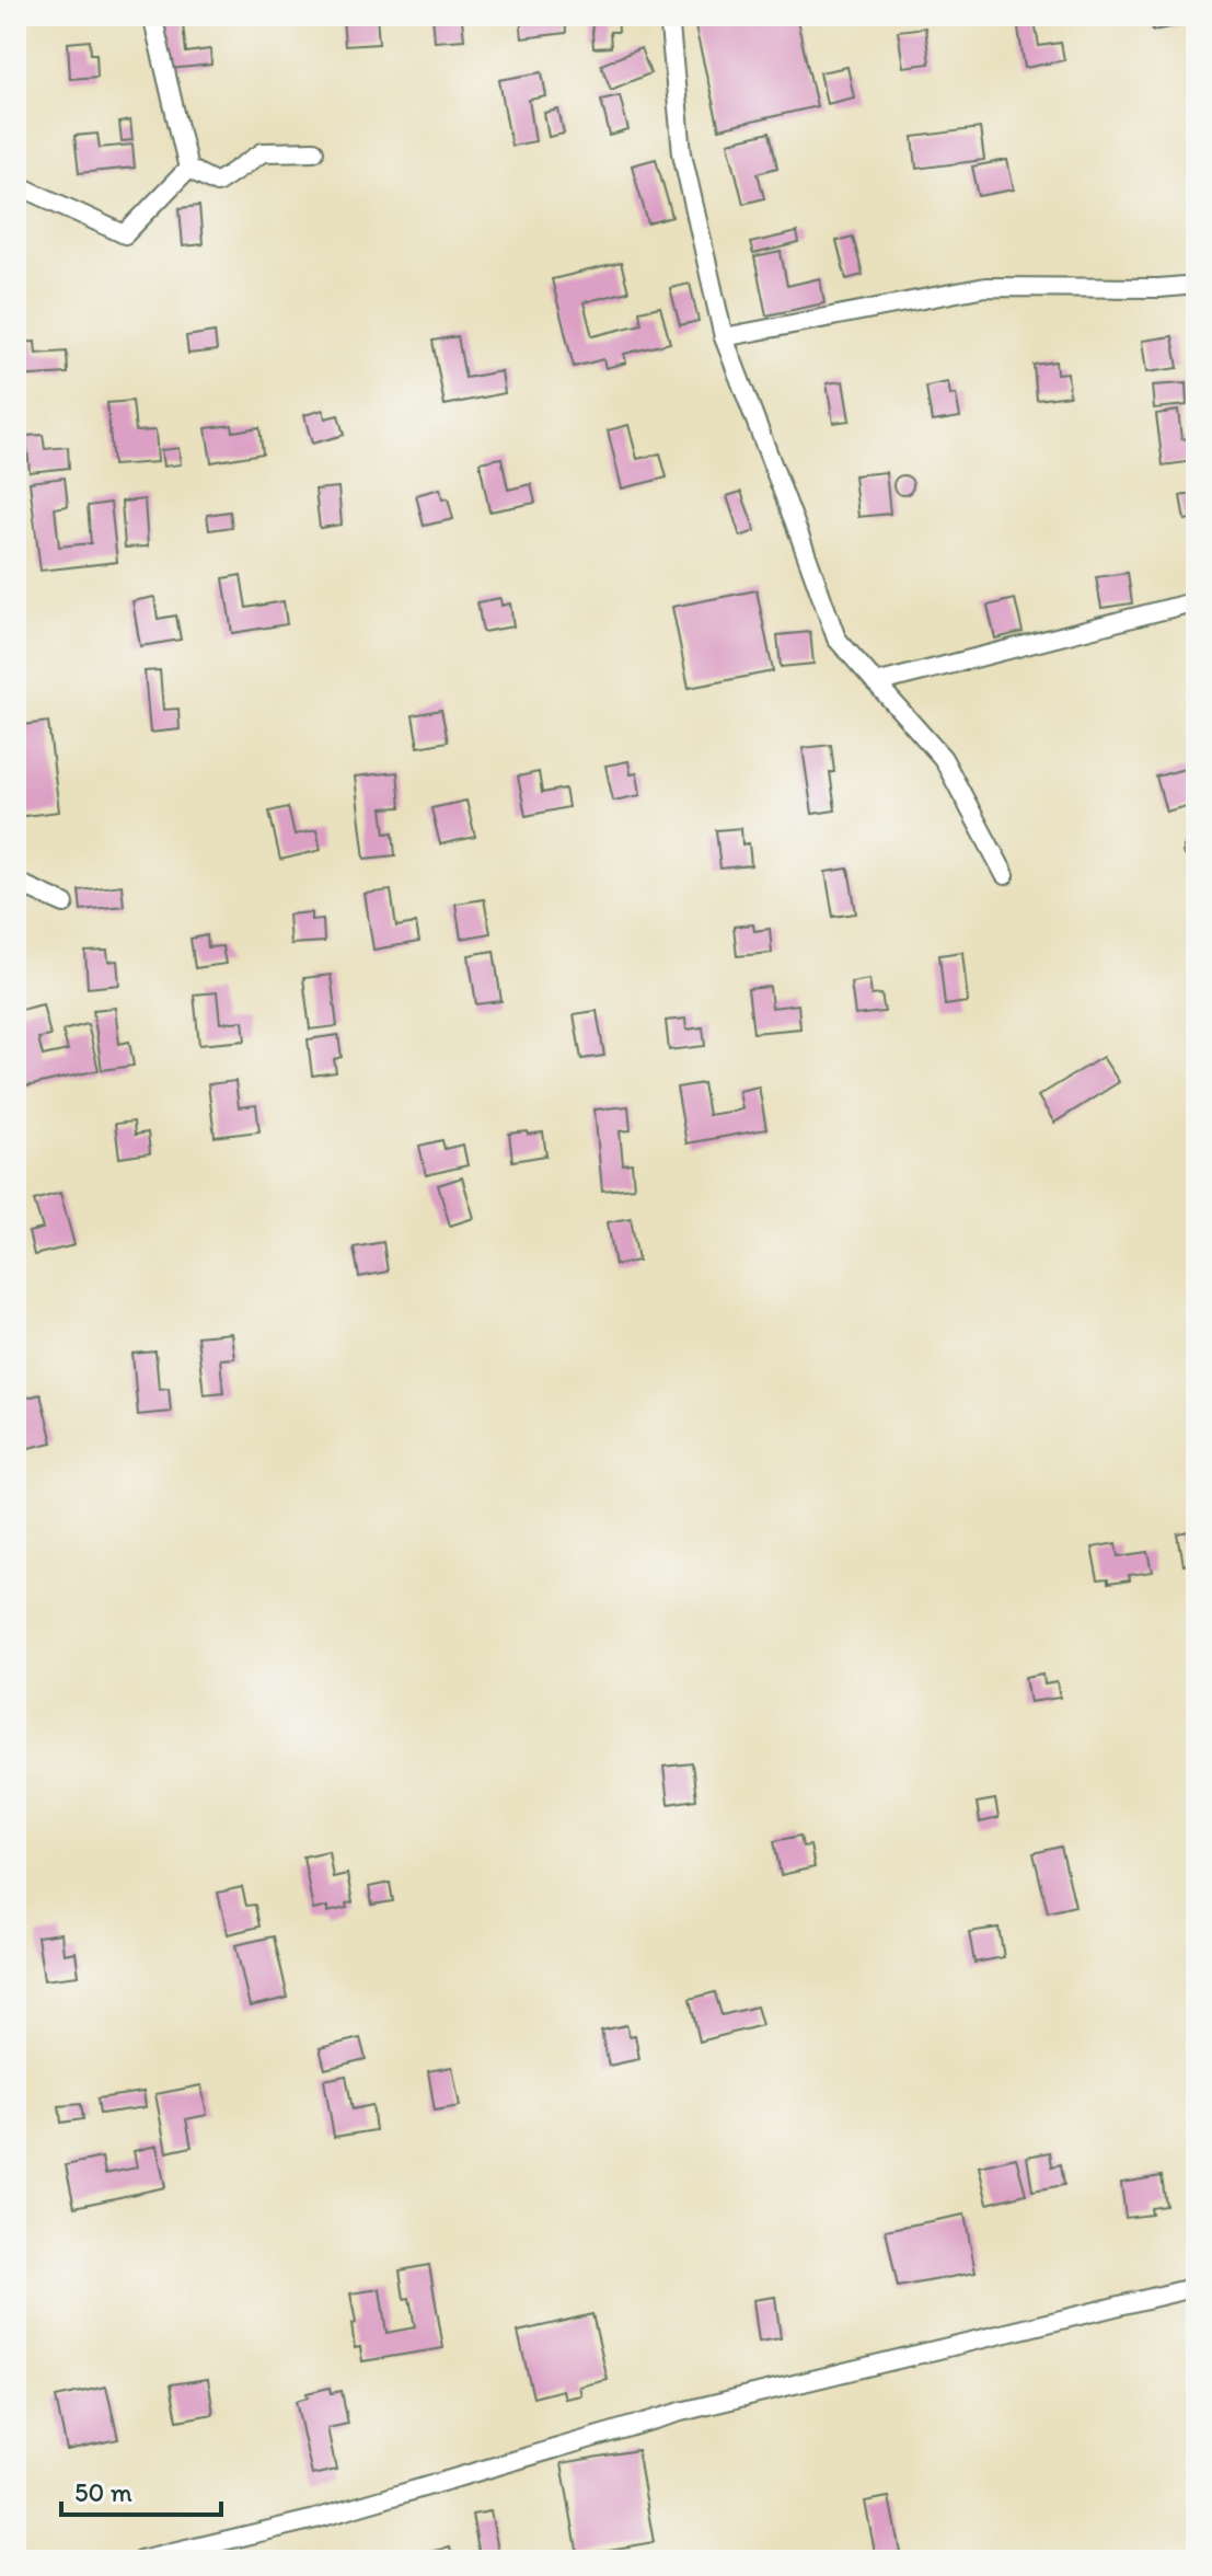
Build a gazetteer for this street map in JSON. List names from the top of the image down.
{
  "scale_bar": "50 m"
}
